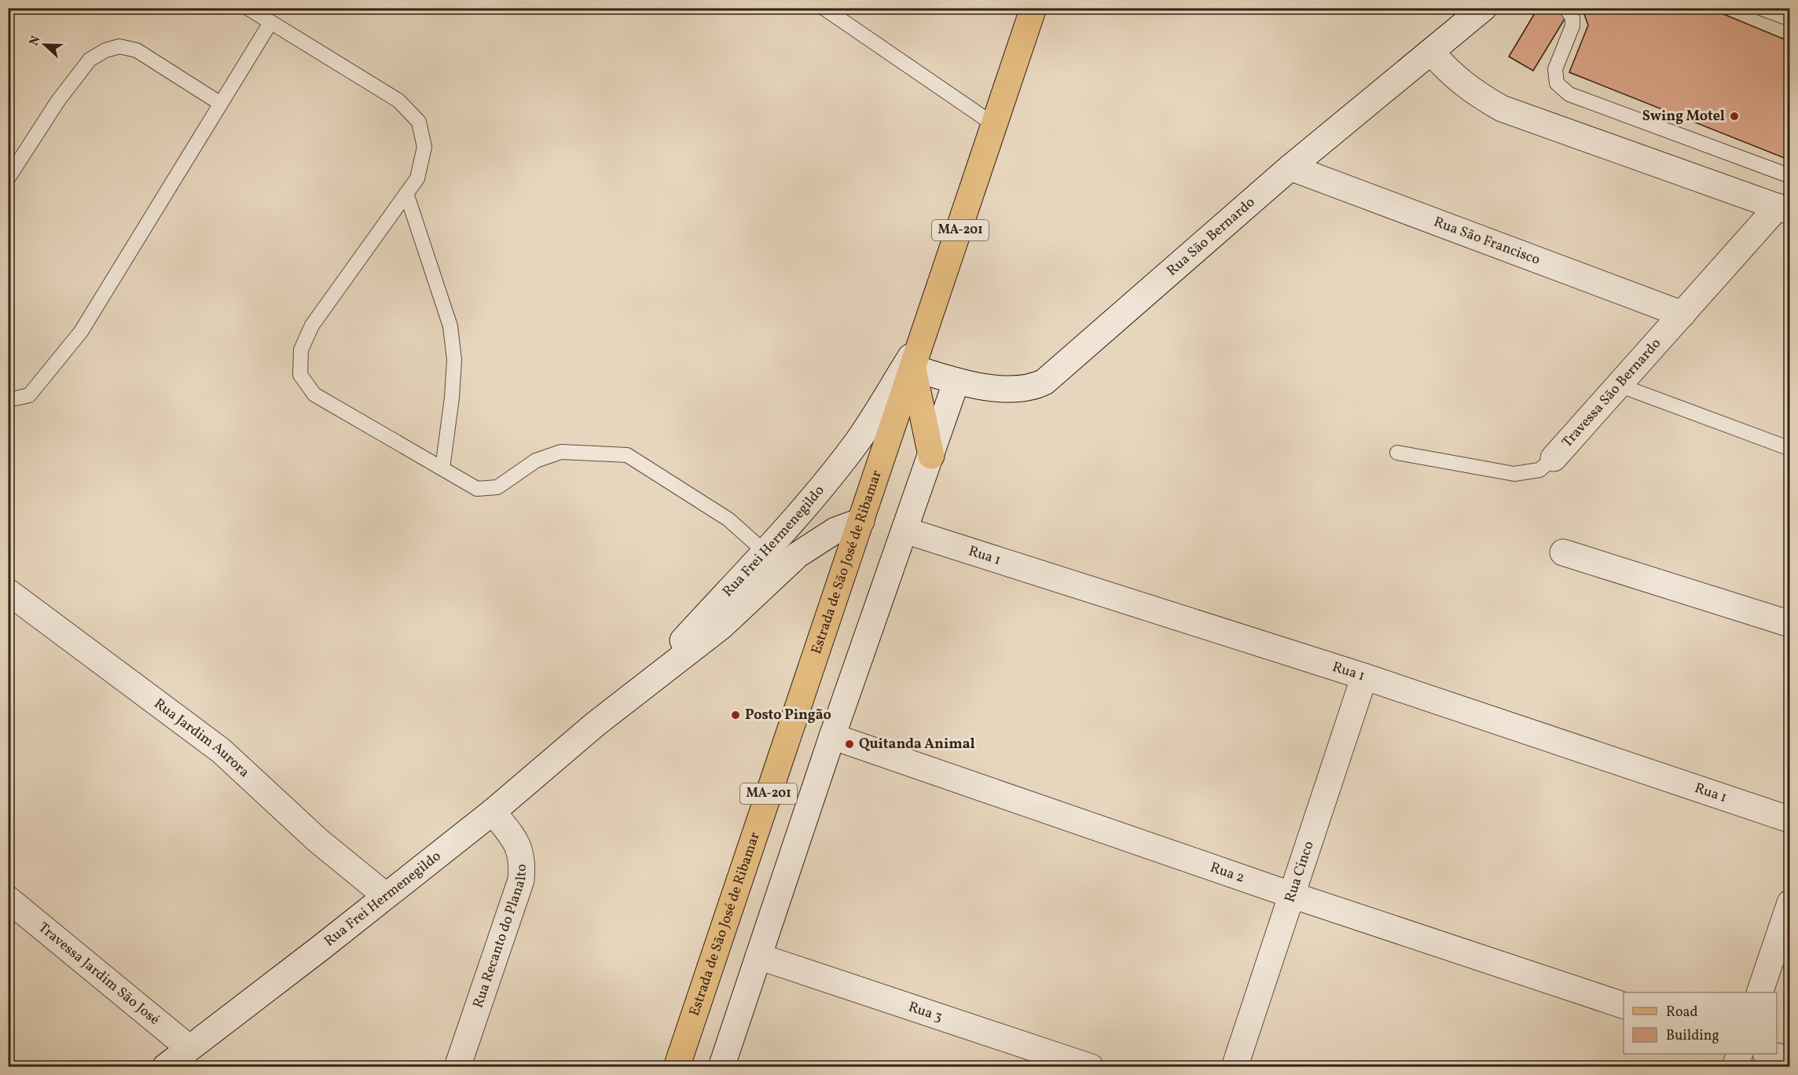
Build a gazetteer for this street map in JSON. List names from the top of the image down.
{
  "streets": {
    "main road": ["MA-201", "Estrada de São José de Ribamar"],
    "street": [
      "Rua São Bernardo",
      "Rua São Francisco",
      "Travessa São Bernardo",
      "Rua Frei Hermenegildo",
      "Rua 1",
      "Rua Jardim Aurora",
      "Rua Cinco",
      "Rua 2",
      "Rua Recanto do Planalto",
      "Travessa Jardim São José",
      "Rua 3"
    ]
  },
  "crossings": [
    ["Rua São Bernardo", "Rua São Francisco"],
    ["Rua São Bernardo", "Travessa São Bernardo"],
    ["Rua São Bernardo", "Estrada de São José de Ribamar"],
    ["Rua São Francisco", "Travessa São Bernardo"],
    ["Rua Frei Hermenegildo", "Estrada de São José de Ribamar"],
    ["Rua Frei Hermenegildo", "Rua Jardim Aurora"],
    ["Rua Frei Hermenegildo", "Rua Recanto do Planalto"],
    ["Rua Frei Hermenegildo", "Travessa Jardim São José"],
    ["Rua 1", "Rua Cinco"],
    ["Rua Cinco", "Rua 2"]
  ],
  "places": ["Swing Motel", "Posto Pingão", "Quitanda Animal"],
  "legend": ["Road", "Building"],
  "north": "left"
}
